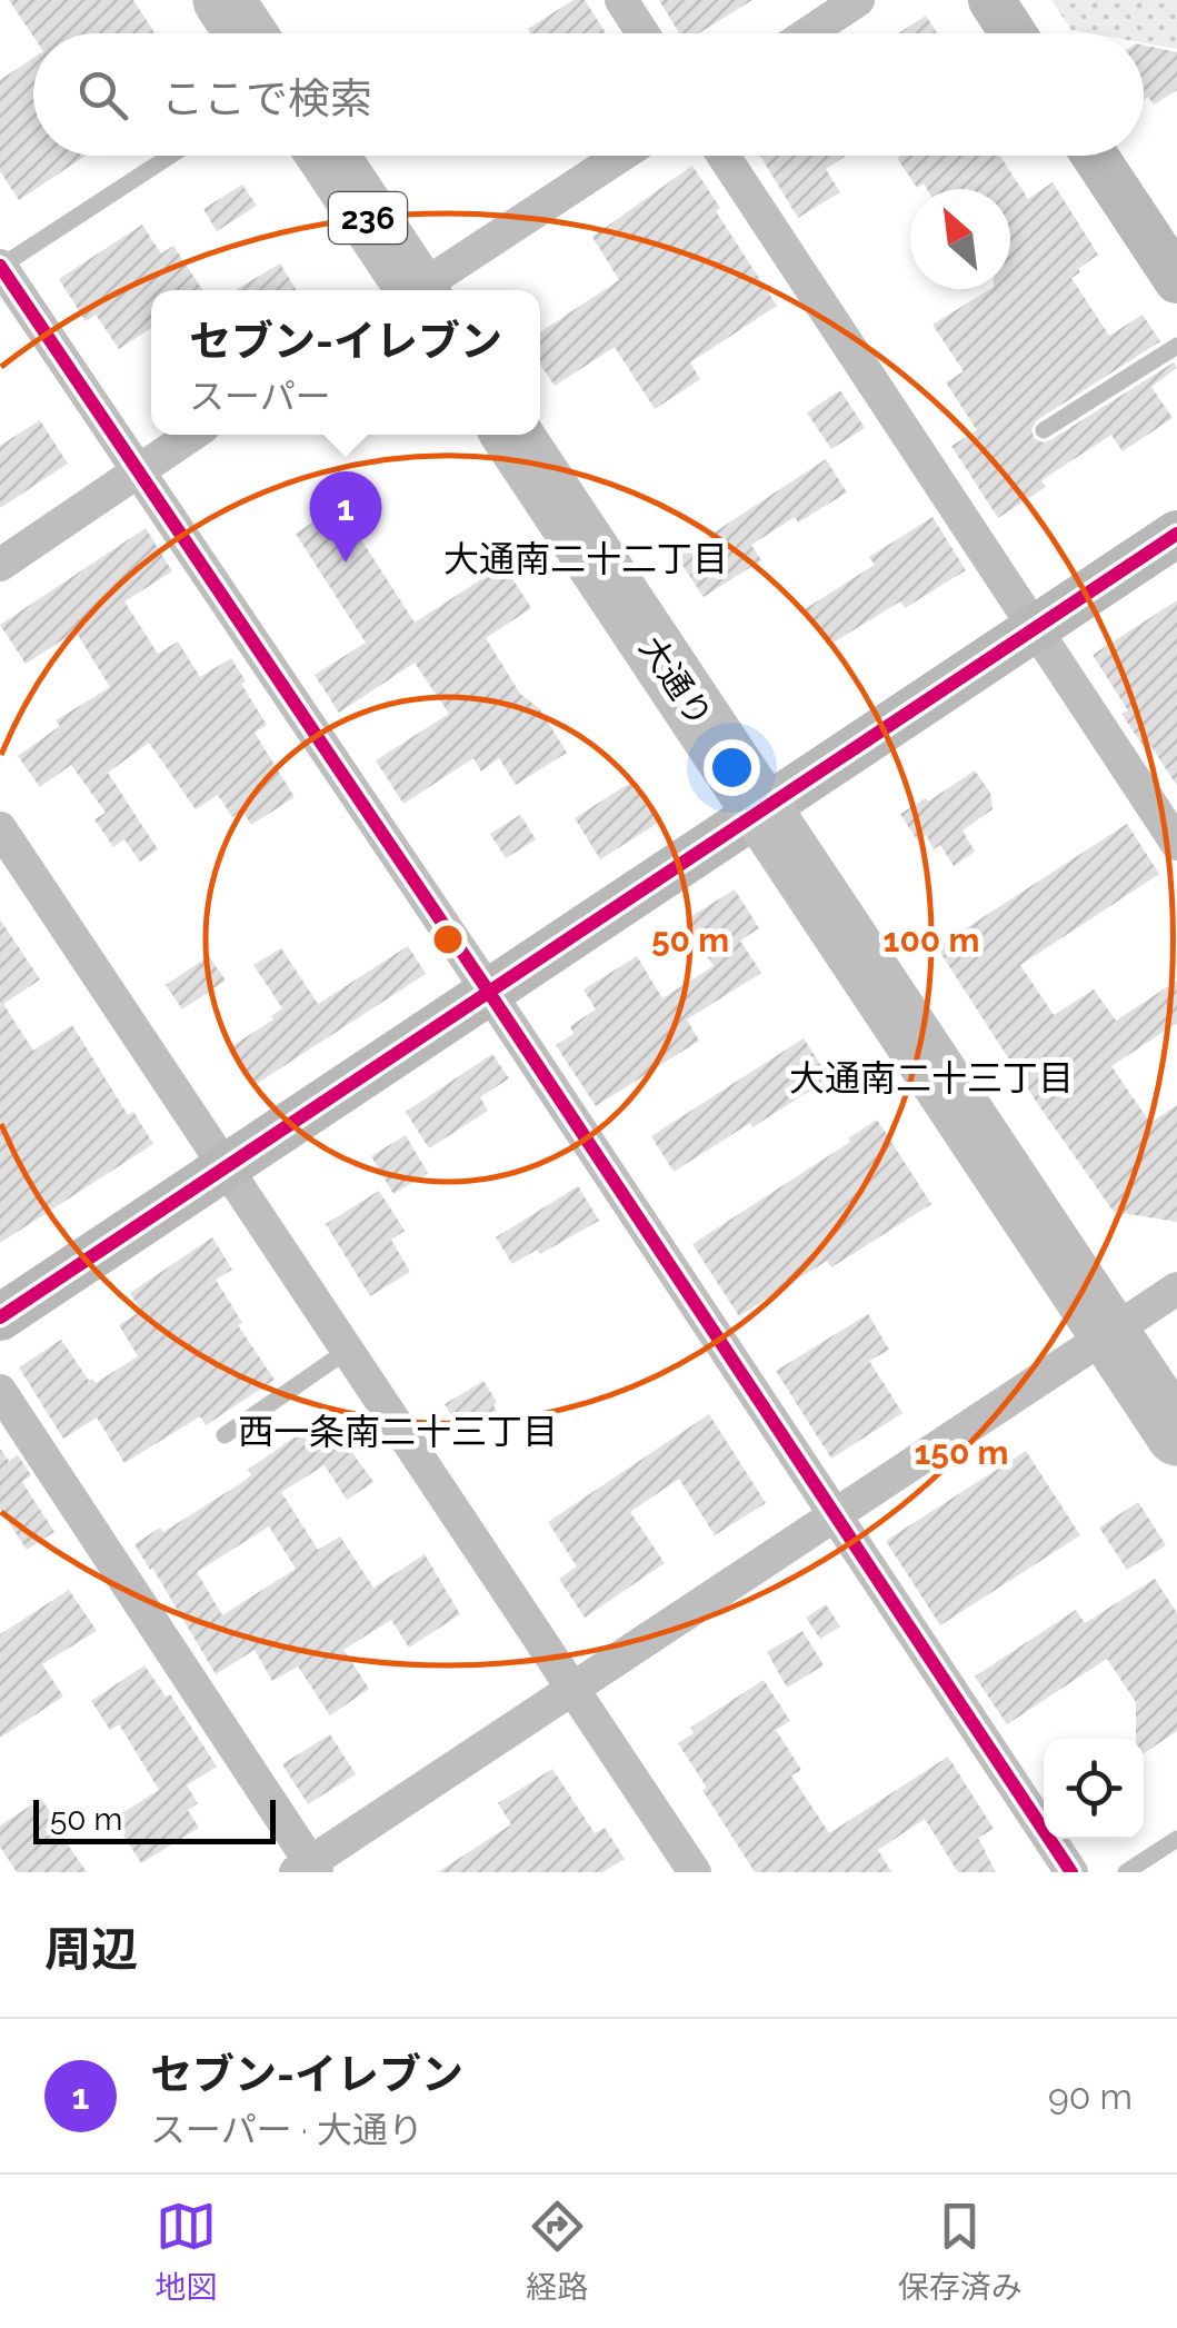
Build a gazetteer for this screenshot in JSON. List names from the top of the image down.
{
  "streets": {
    "highway": ["236", "大通り"]
  },
  "districts": ["大通南二十二丁目", "大通南二十三丁目", "西一条南二十三丁目"],
  "scale_bar": "50 m",
  "north": "top left",
  "page": {
    "search": "ここで検索",
    "popup": ["セブン-イレブン", "スーパー"],
    "pins": "1",
    "scale": "50 m",
    "heading": "周辺",
    "list": [
      {
        "mark": "1",
        "name": "セブン-イレブン",
        "note": "スーパー · 大通り",
        "value": "90 m"
      }
    ],
    "nav": ["地図", "経路", "保存済み"]
  },
  "rings": ["50 m", "100 m", "150 m"]
}
